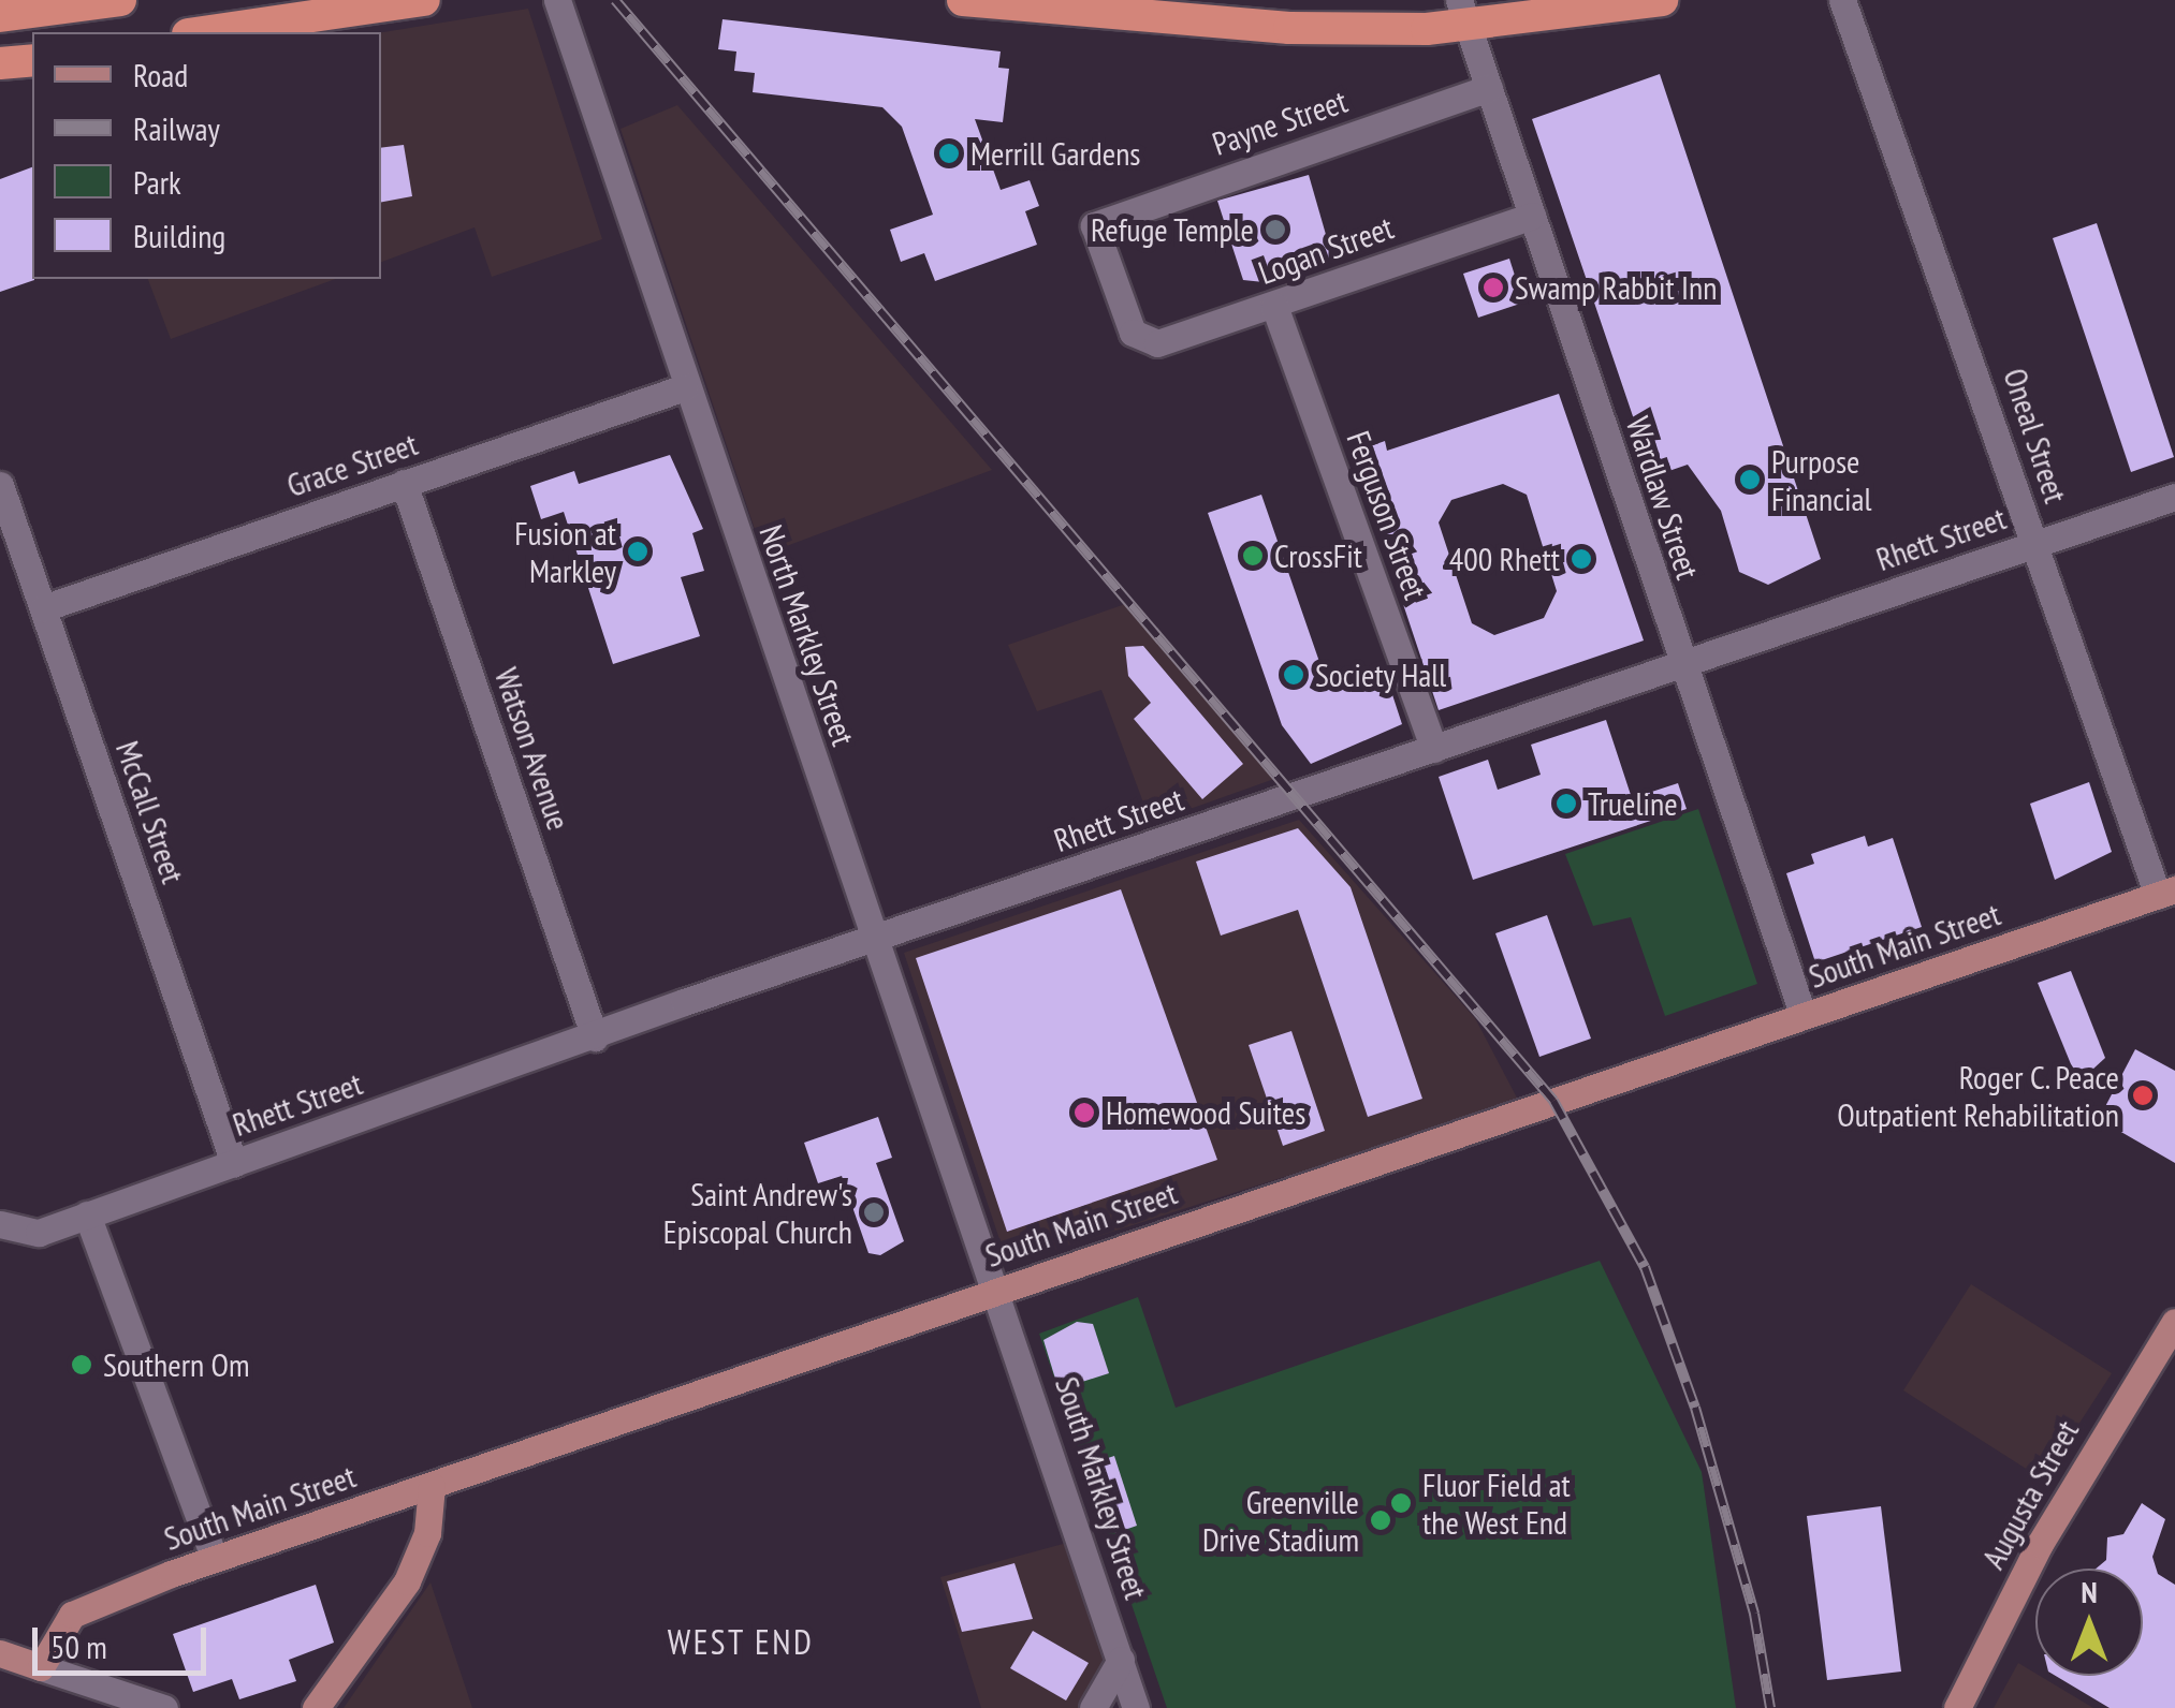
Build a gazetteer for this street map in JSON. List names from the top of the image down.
{
  "streets": {
    "main road": ["South Main Street", "Augusta Street"],
    "street": [
      "Payne Street",
      "Logan Street",
      "Oneal Street",
      "Grace Street",
      "Wardlaw Street",
      "Ferguson Street",
      "Rhett Street",
      "North Markley Street",
      "Watson Avenue",
      "McCall Street",
      "South Markley Street"
    ]
  },
  "crossings": [
    ["Payne Street", "Logan Street"],
    ["Payne Street", "Wardlaw Street"],
    ["Logan Street", "Wardlaw Street"],
    ["Logan Street", "Ferguson Street"],
    ["Oneal Street", "Rhett Street"],
    ["Oneal Street", "South Main Street"],
    ["Grace Street", "North Markley Street"],
    ["Grace Street", "Watson Avenue"],
    ["Grace Street", "McCall Street"],
    ["Wardlaw Street", "Rhett Street"],
    ["Wardlaw Street", "South Main Street"],
    ["Ferguson Street", "Rhett Street"],
    ["Rhett Street", "North Markley Street"],
    ["Rhett Street", "Watson Avenue"],
    ["Rhett Street", "McCall Street"],
    ["North Markley Street", "South Main Street"],
    ["North Markley Street", "South Markley Street"],
    ["South Main Street", "South Markley Street"]
  ],
  "districts": ["WEST END"],
  "places": [
    "Merrill Gardens",
    "Refuge Temple",
    "Swamp Rabbit Inn",
    "Purpose Financial",
    "Fusion at Markley",
    "CrossFit",
    "400 Rhett",
    "Society Hall",
    "Trueline",
    "Roger C. Peace Outpatient Rehabilitation",
    "Homewood Suites",
    "Saint Andrew's Episcopal Church",
    "Southern Om",
    "Fluor Field at the West End",
    "Greenville Drive Stadium"
  ],
  "legend": [
    "Road",
    "Railway",
    "Park",
    "Building"
  ],
  "scale_bar": "50 m",
  "north": "top"
}
